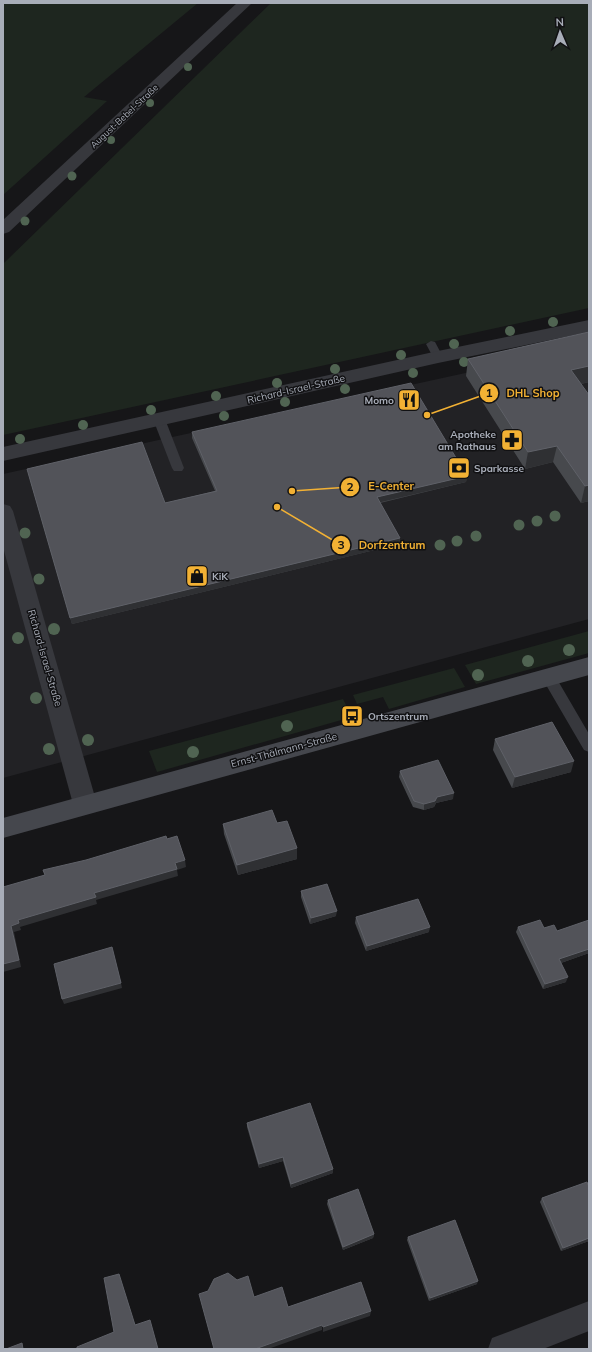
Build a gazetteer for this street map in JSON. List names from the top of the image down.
{
  "streets": {
    "street": ["August-Bebel-Straße", "Richard-Israel-Straße", "Ernst-Thälmann-Straße"]
  },
  "crossings": [
    ["Richard-Israel-Straße", "Ernst-Thälmann-Straße"]
  ],
  "places": {
    "restaurant": ["Momo"],
    "other": ["DHL Shop", "E-Center", "Dorfzentrum"],
    "pharmacy": ["Apotheke am Rathaus"],
    "bank": ["Sparkasse"],
    "shop": ["KiK"],
    "bus stop": ["Ortszentrum"]
  },
  "north": "top"
}
